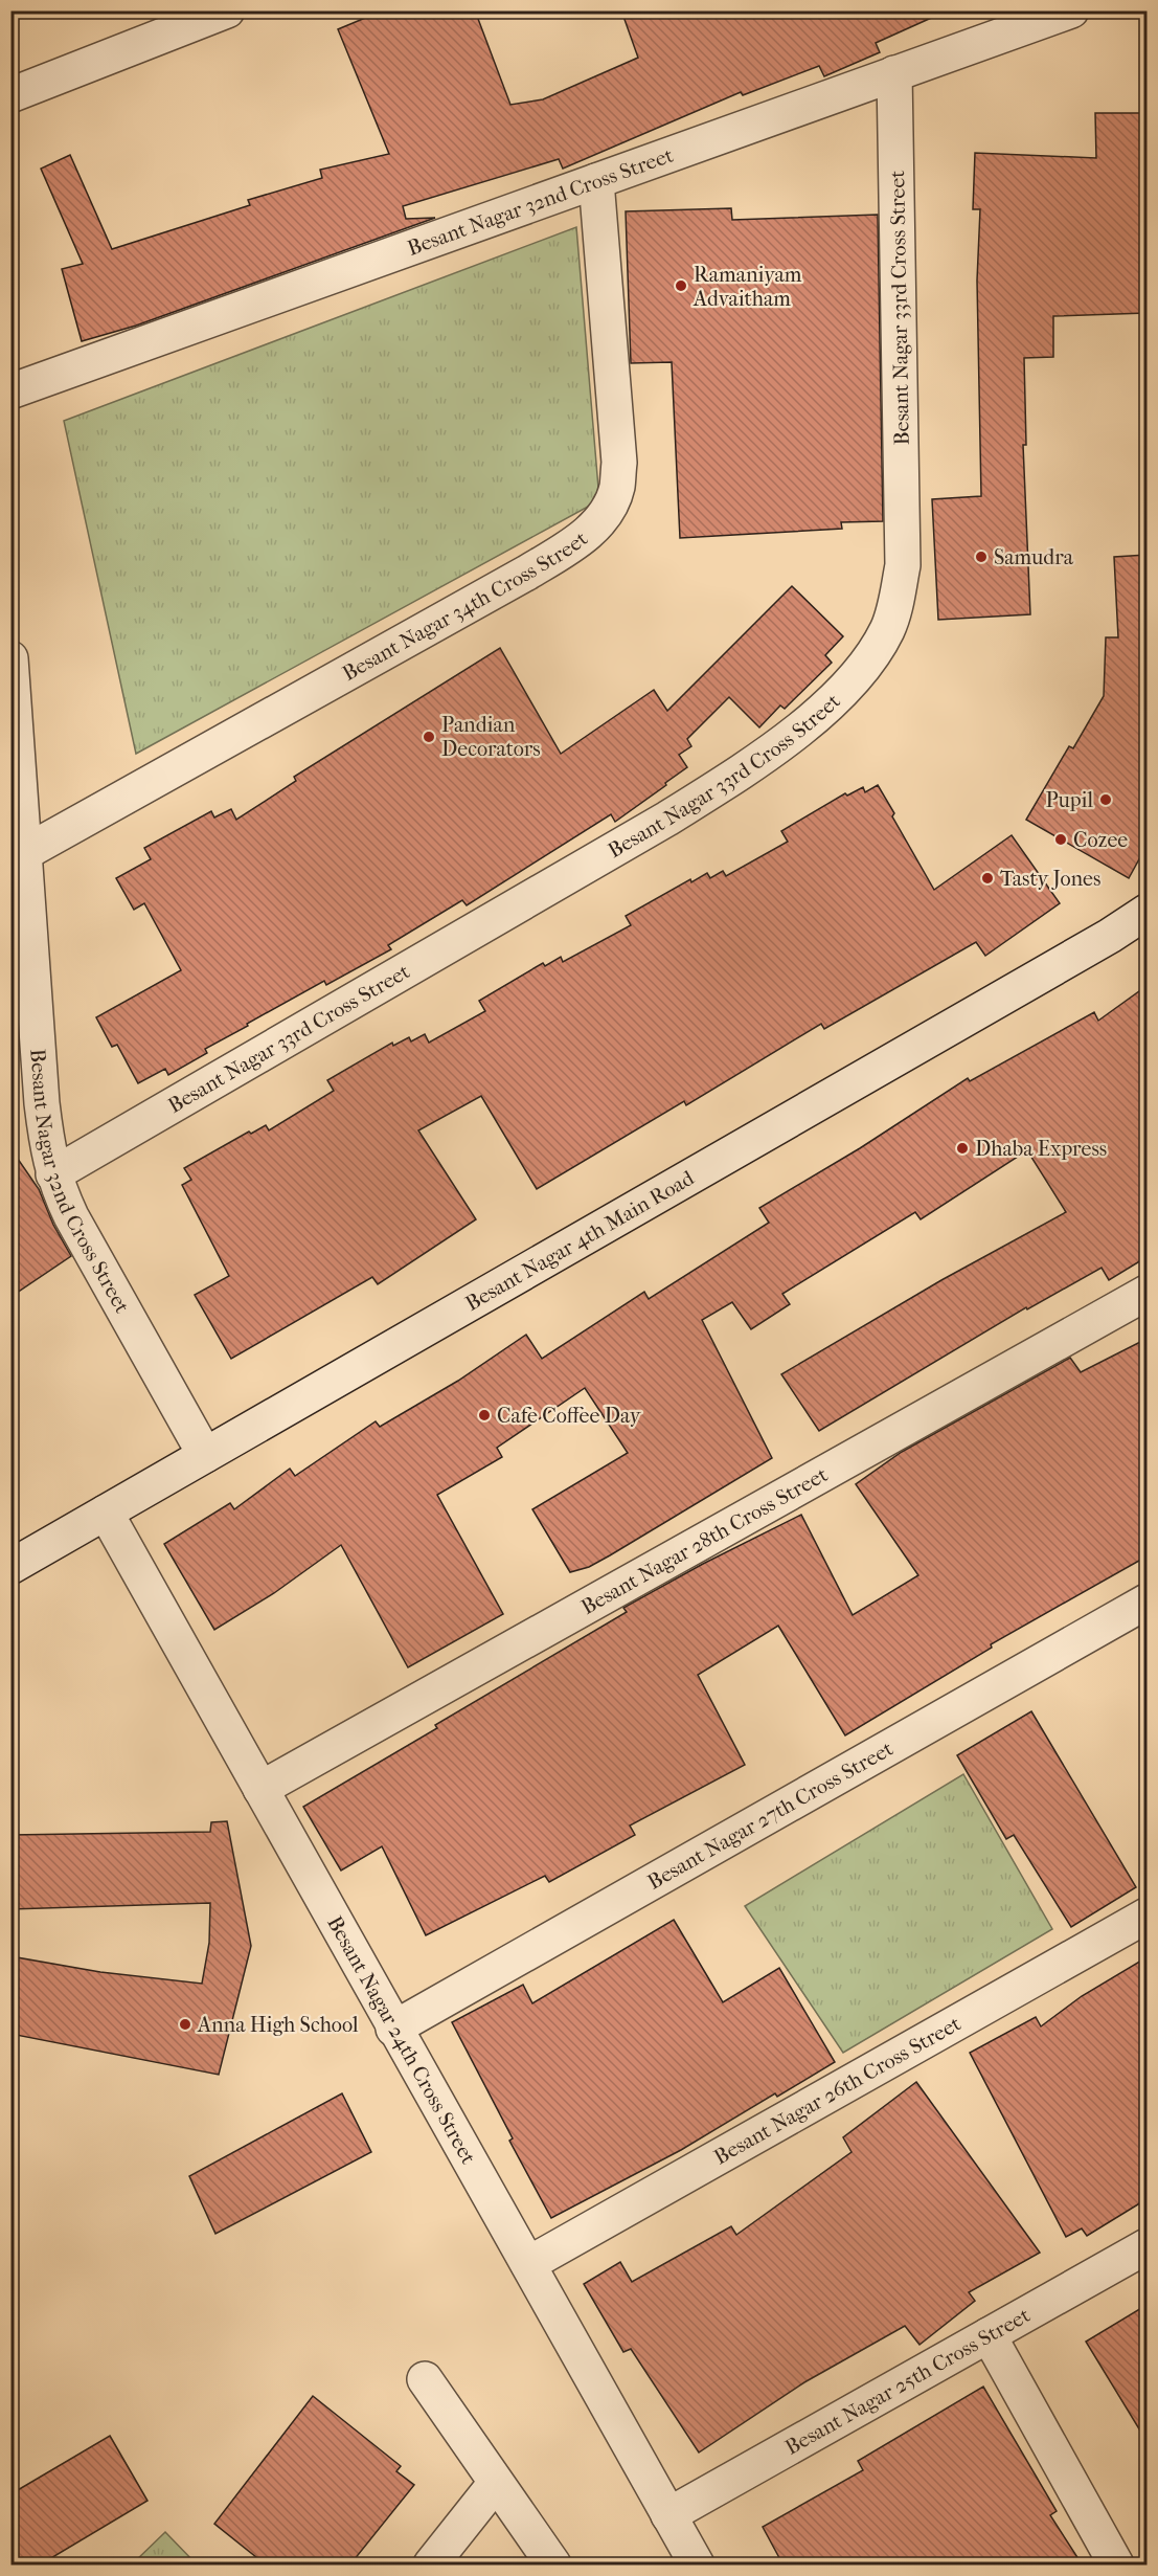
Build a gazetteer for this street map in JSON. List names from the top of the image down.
{
  "streets": {
    "street": [
      "Besant Nagar 32nd Cross Street",
      "Besant Nagar 33rd Cross Street",
      "Besant Nagar 34th Cross Street",
      "Besant Nagar 4th Main Road",
      "Besant Nagar 28th Cross Street",
      "Besant Nagar 27th Cross Street",
      "Besant Nagar 24th Cross Street",
      "Besant Nagar 26th Cross Street",
      "Besant Nagar 25th Cross Street"
    ]
  },
  "crossings": [
    ["Besant Nagar 32nd Cross Street", "Besant Nagar 33rd Cross Street"],
    ["Besant Nagar 32nd Cross Street", "Besant Nagar 34th Cross Street"],
    ["Besant Nagar 32nd Cross Street", "Besant Nagar 4th Main Road"],
    ["Besant Nagar 4th Main Road", "Besant Nagar 24th Cross Street"],
    ["Besant Nagar 28th Cross Street", "Besant Nagar 24th Cross Street"],
    ["Besant Nagar 27th Cross Street", "Besant Nagar 24th Cross Street"],
    ["Besant Nagar 24th Cross Street", "Besant Nagar 26th Cross Street"],
    ["Besant Nagar 24th Cross Street", "Besant Nagar 25th Cross Street"]
  ],
  "places": [
    "Ramaniyam Advaitham",
    "Samudra",
    "Pandian Decorators",
    "Pupil",
    "Cozee",
    "Tasty Jones",
    "Dhaba Express",
    "Cafe Coffee Day",
    "Anna High School"
  ]
}
